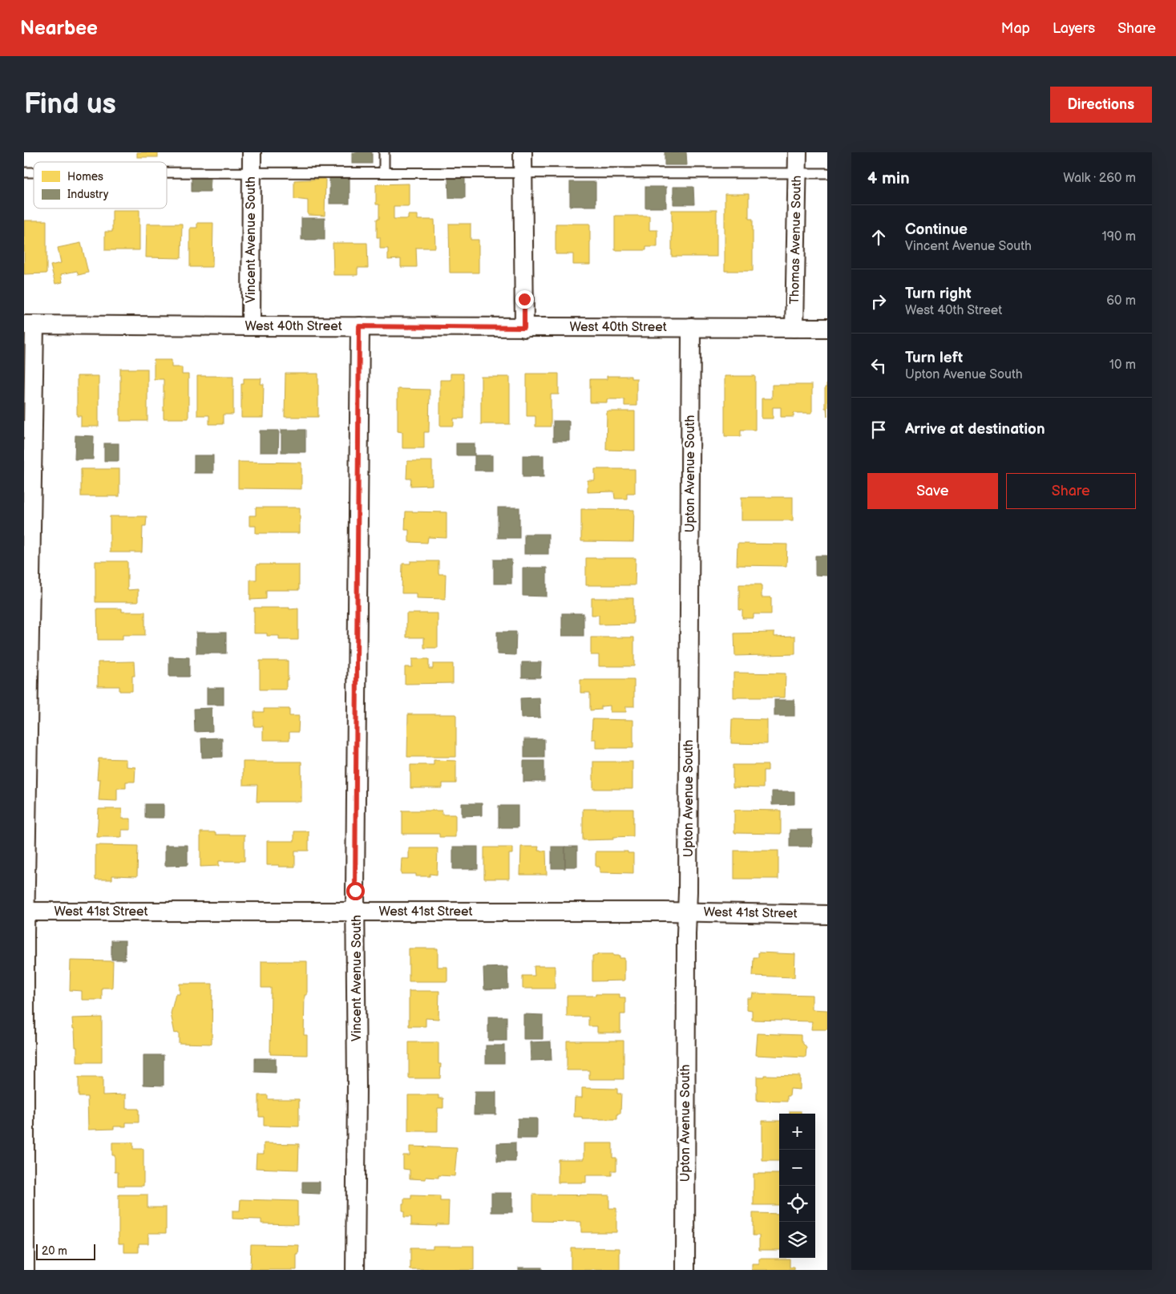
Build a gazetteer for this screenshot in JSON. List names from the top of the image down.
{
  "streets": {
    "street": [
      "Vincent Avenue South",
      "Thomas Avenue South",
      "West 40th Street",
      "Upton Avenue South",
      "West 41st Street"
    ]
  },
  "crossings": [
    ["Vincent Avenue South", "West 40th Street"],
    ["Vincent Avenue South", "West 41st Street"],
    ["Thomas Avenue South", "West 40th Street"],
    ["West 40th Street", "Upton Avenue South"],
    ["Upton Avenue South", "West 41st Street"]
  ],
  "legend": ["Homes", "Industry"],
  "scale_bar": "20 m",
  "page": {
    "header": "Nearbee",
    "nav": ["Map", "Layers", "Share"],
    "buttons": [
      "Directions",
      ["Save", "Share"]
    ],
    "title": "Find us",
    "heading": ["4 min", "Walk · 260 m"],
    "list": [
      ["Continue", "Vincent Avenue South", "190 m"],
      ["Turn right", "West 40th Street", "60 m"],
      ["Turn left", "Upton Avenue South", "10 m"],
      "Arrive at destination"
    ],
    "map_buttons": ["+", "−"],
    "scale": "20 m"
  }
}
